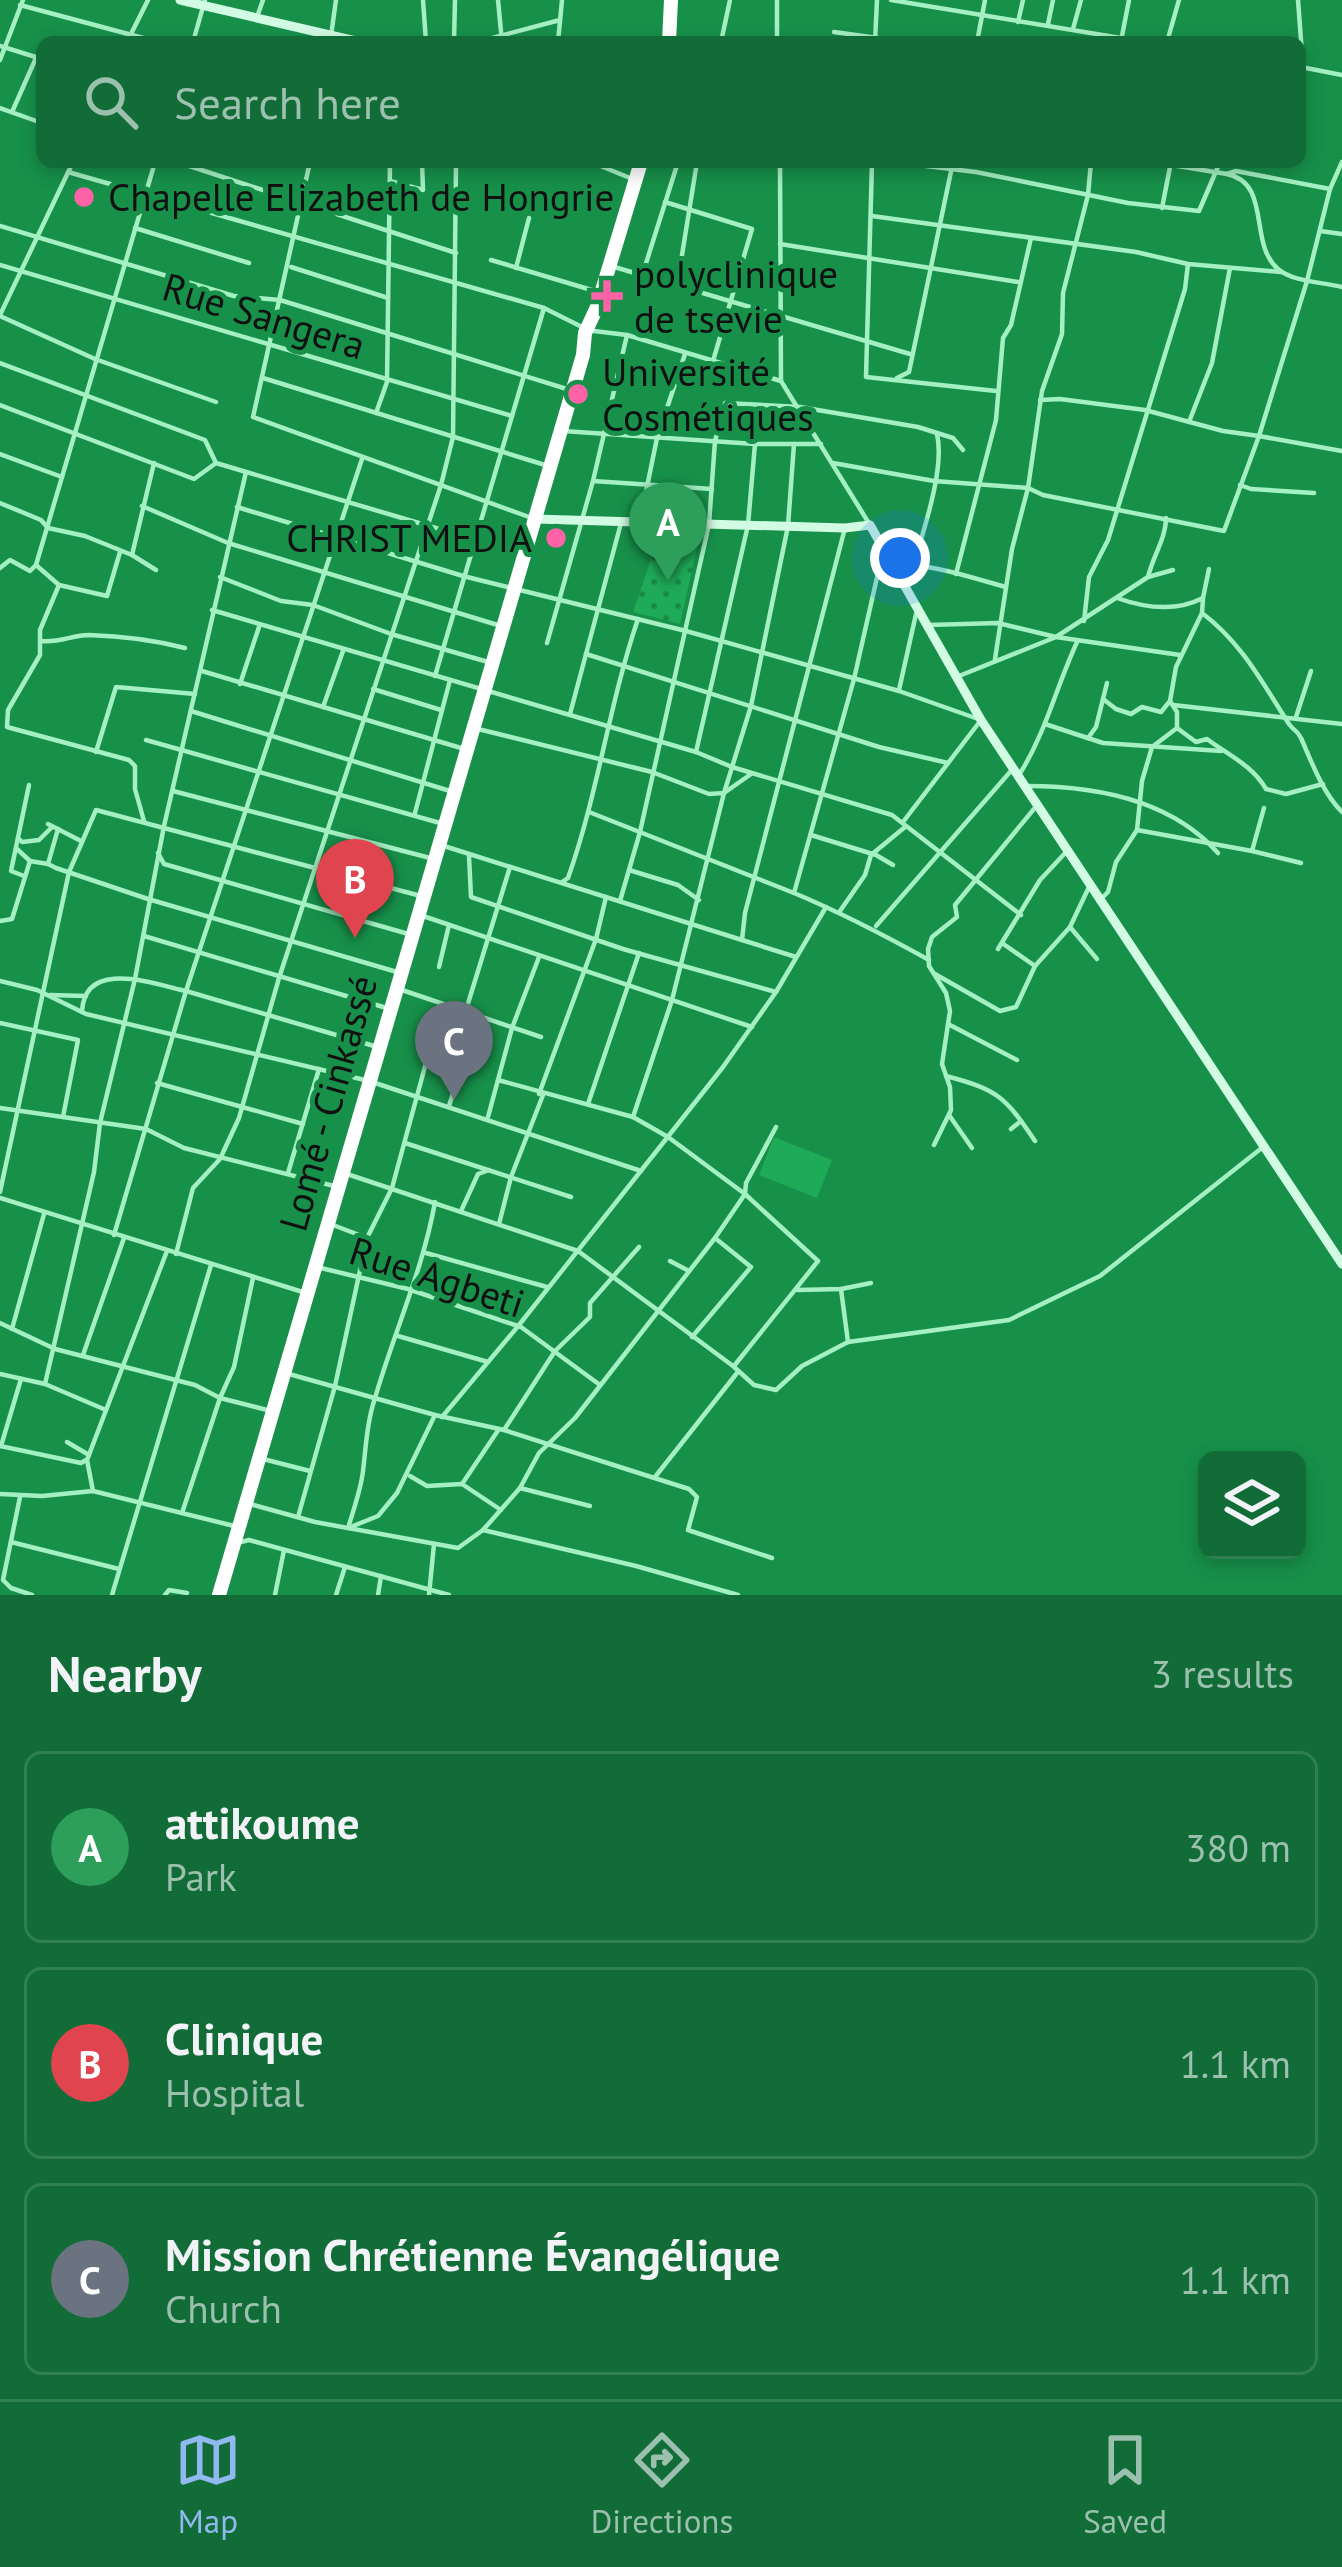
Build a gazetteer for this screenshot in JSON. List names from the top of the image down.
{
  "streets": {
    "highway": ["Lomé - Cinkassé"],
    "street": ["Rue Sangera", "Rue Agbeti"]
  },
  "crossings": [
    ["Lomé - Cinkassé", "Rue Agbeti"]
  ],
  "places": {
    "other": ["Chapelle Elizabeth de Hongrie", "Université Cosmétiques", "CHRIST MEDIA"],
    "health": ["polyclinique de tsevie"]
  },
  "page": {
    "search": "Search here",
    "pins": ["A", "B", "C"],
    "heading": ["Nearby", "3 results"],
    "list": [
      {
        "mark": "A",
        "name": "attikoume",
        "note": "Park",
        "value": "380 m"
      },
      {
        "mark": "B",
        "name": "Clinique",
        "note": "Hospital",
        "value": "1.1 km"
      },
      {
        "mark": "C",
        "name": "Mission Chrétienne Évangélique",
        "note": "Church",
        "value": "1.1 km"
      }
    ],
    "nav": ["Map", "Directions", "Saved"]
  }
}
